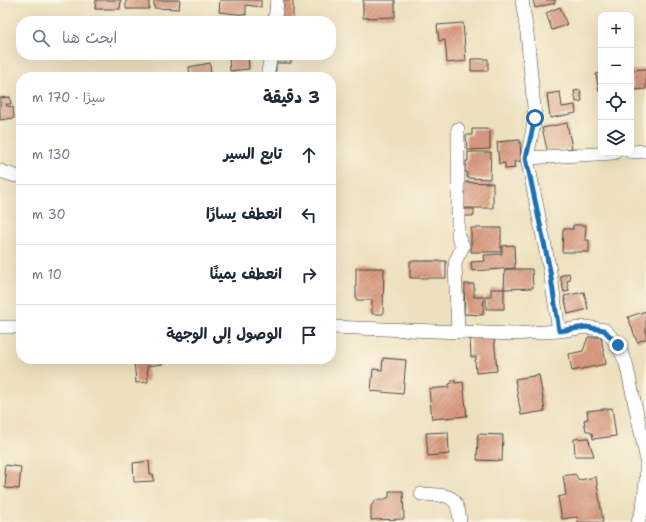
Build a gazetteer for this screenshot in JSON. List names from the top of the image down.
{
  "page": {
    "map_buttons": ["+", "−"],
    "search": "ابحث هنا",
    "heading": ["3 دقيقة", "سيرًا · 170 m"],
    "list": [
      ["تابع السير", "130 m"],
      ["انعطف يسارًا", "30 m"],
      ["انعطف يمينًا", "10 m"],
      "الوصول إلى الوجهة"
    ]
  }
}
